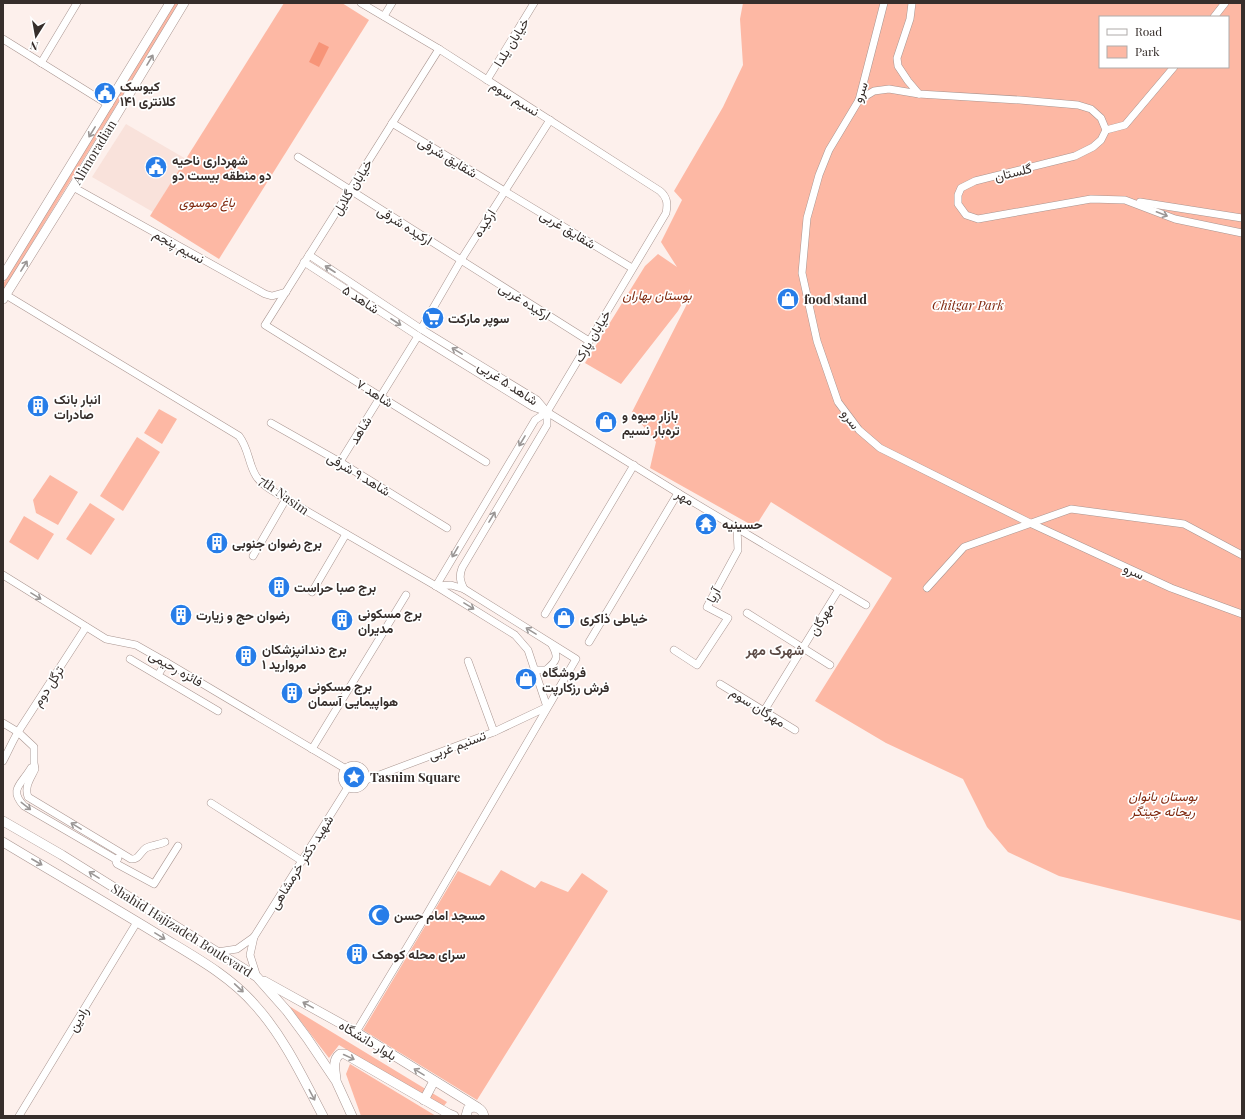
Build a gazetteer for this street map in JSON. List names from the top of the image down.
{
  "streets": {
    "main road": ["Alimoradian", "Shahid Hajizadeh Boulevard", "بلوار دانشگاه"],
    "street": [
      "خیابان یلدا",
      "سرو",
      "نسیم سوم",
      "شقایق شرقی",
      "گلستان",
      "خیابان گلایل",
      "ارکیده",
      "ارکیده شرقی",
      "شقایق غربی",
      "نسیم پنجم",
      "شاهد ۵",
      "ارکیده غربی",
      "خیابان پارک",
      "شاهد ۵ غربی",
      "شاهد ۷",
      "شاهد",
      "شاهد ۹ شرقی",
      "7th Nasim",
      "مهر",
      "آریا",
      "مهرگان",
      "فائزه رحیمی",
      "ترگل دوم",
      "مهرگان سوم",
      "تسنیم غربی",
      "شهید دکتر خرمشاهی",
      "رادین"
    ]
  },
  "crossings": [
    ["خیابان یلدا", "نسیم سوم"],
    ["نسیم سوم", "خیابان گلایل"],
    ["نسیم سوم", "ارکیده"],
    ["نسیم سوم", "خیابان پارک"],
    ["Alimoradian", "نسیم پنجم"],
    ["Alimoradian", "7th Nasim"],
    ["شقایق شرقی", "خیابان گلایل"],
    ["شقایق شرقی", "ارکیده"],
    ["شقایق شرقی", "شقایق غربی"],
    ["خیابان گلایل", "ارکیده شرقی"],
    ["خیابان گلایل", "نسیم پنجم"],
    ["خیابان گلایل", "شاهد ۵"],
    ["خیابان گلایل", "شاهد ۷"],
    ["ارکیده", "ارکیده شرقی"],
    ["ارکیده", "شقایق غربی"],
    ["ارکیده", "شاهد ۵"],
    ["ارکیده", "ارکیده غربی"],
    ["ارکیده", "شاهد ۵ غربی"],
    ["ارکیده شرقی", "ارکیده غربی"],
    ["شقایق غربی", "خیابان پارک"],
    ["شاهد ۵", "شاهد ۵ غربی"],
    ["شاهد ۵", "شاهد"],
    ["ارکیده غربی", "خیابان پارک"],
    ["خیابان پارک", "شاهد ۵ غربی"],
    ["خیابان پارک", "7th Nasim"],
    ["خیابان پارک", "مهر"],
    ["شاهد ۵ غربی", "شاهد"],
    ["شاهد ۵ غربی", "مهر"],
    ["شاهد ۷", "شاهد"],
    ["شاهد", "شاهد ۹ شرقی"],
    ["7th Nasim", "تسنیم غربی"],
    ["مهر", "آریا"],
    ["مهر", "مهرگان"],
    ["مهرگان", "مهرگان سوم"],
    ["فائزه رحیمی", "ترگل دوم"],
    ["فائزه رحیمی", "تسنیم غربی"],
    ["فائزه رحیمی", "شهید دکتر خرمشاهی"],
    ["تسنیم غربی", "شهید دکتر خرمشاهی"],
    ["شهید دکتر خرمشاهی", "Shahid Hajizadeh Boulevard"],
    ["شهید دکتر خرمشاهی", "بلوار دانشگاه"],
    ["Shahid Hajizadeh Boulevard", "رادین"],
    ["Shahid Hajizadeh Boulevard", "بلوار دانشگاه"]
  ],
  "districts": ["شهرک مهر"],
  "parks": [
    "باغ موسوی",
    "بوستان بهاران",
    "Chitgar Park",
    "بوستان بانوان ریحانه چیتگر"
  ],
  "places": {
    "public building": ["کیوسک کلانتری ۱۴۱", "شهرداری ناحیه دو منطقه بیست دو"],
    "shop": [
      "food stand",
      "بازار میوه و تره‌بار نسیم",
      "خیاطی ذاکری",
      "فروشگاه فرش رزکارپت"
    ],
    "supermarket": ["سوپر مارکت"],
    "building": [
      "انبار بانک صادرات",
      "برج رضوان جنوبی",
      "برج صبا حراست",
      "رضوان حج و زیارت",
      "برج مسکونی مدیران",
      "برج دندانپزشکان مروارید ۱",
      "برج مسکونی هواپیمایی آسمان",
      "سرای محله کوهک"
    ],
    "temple": ["حسینیه"],
    "place": ["Tasnim Square"],
    "mosque": ["مسجد امام حسن"]
  },
  "legend": ["Road", "Park"],
  "north": "bottom"
}
